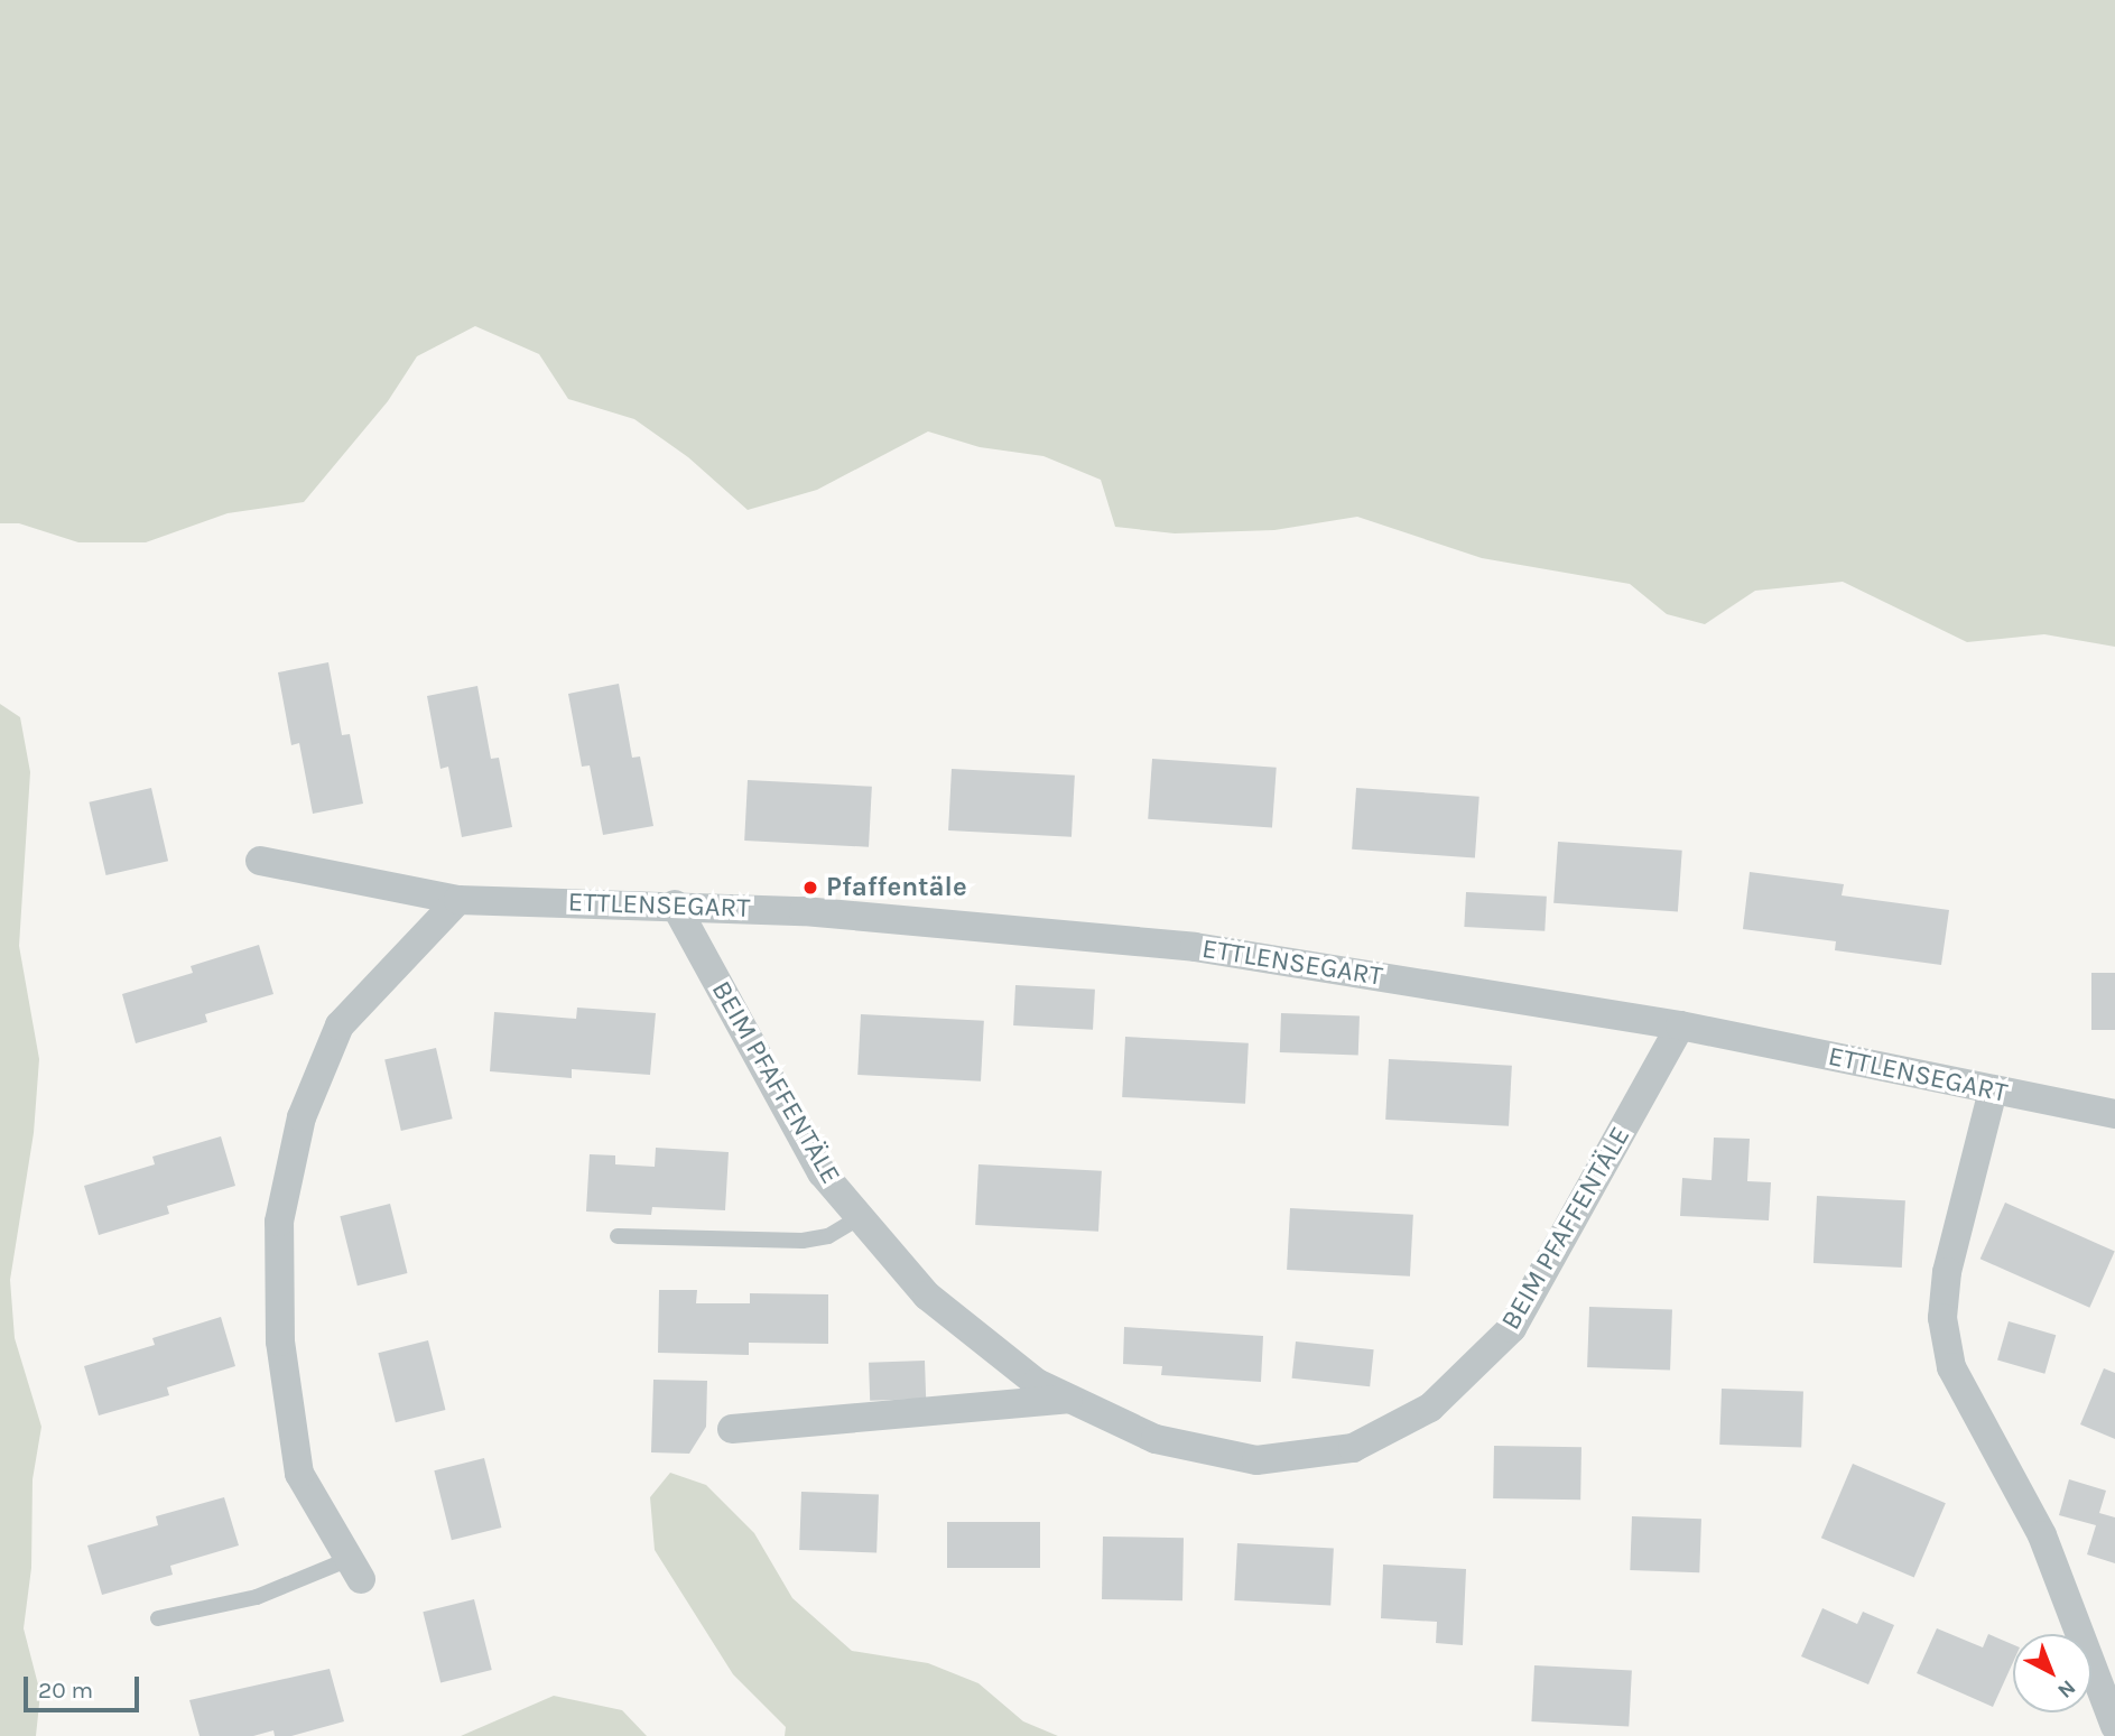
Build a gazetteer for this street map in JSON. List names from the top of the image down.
{
  "streets": {
    "street": ["ETTLENSEGART", "BEIM PFAFFENTÄLE"]
  },
  "crossings": [
    ["ETTLENSEGART", "BEIM PFAFFENTÄLE"]
  ],
  "places": ["Pfaffentäle"],
  "scale_bar": "20 m",
  "north": "bottom right"
}
